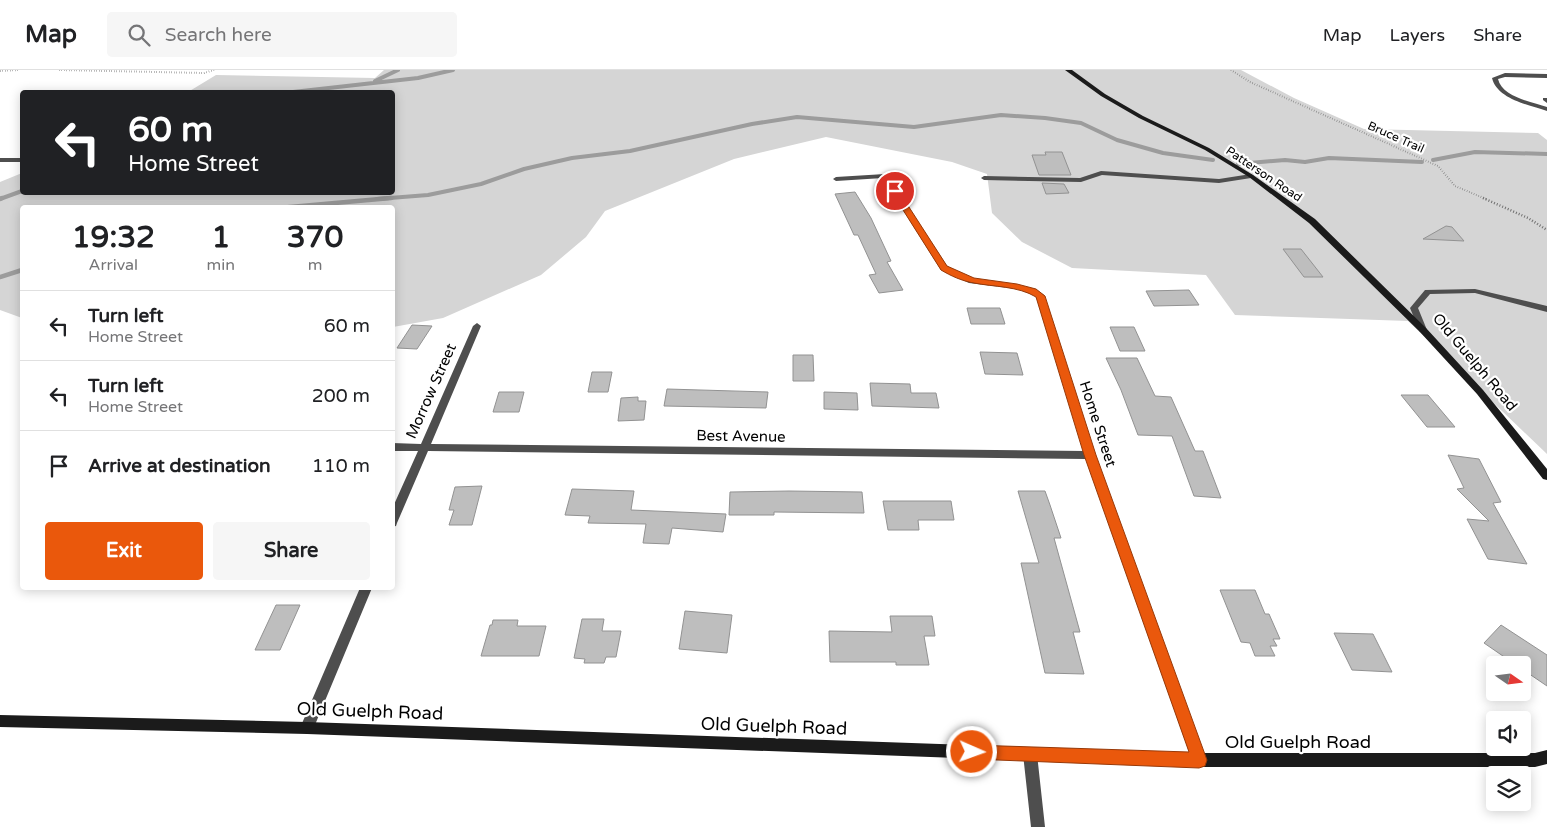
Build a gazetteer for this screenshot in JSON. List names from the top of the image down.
{
  "streets": {
    "street": [
      "Patterson Road",
      "Old Guelph Road",
      "Morrow Street",
      "Home Street",
      "Best Avenue"
    ],
    "path": ["Bruce Trail"]
  },
  "crossings": [
    ["Patterson Road", "Old Guelph Road"],
    ["Old Guelph Road", "Home Street"],
    ["Morrow Street", "Best Avenue"],
    ["Home Street", "Best Avenue"]
  ],
  "north": "right",
  "page": {
    "header": "Map",
    "search": "Search here",
    "nav": ["Map", "Layers", "Share"],
    "turn": ["60 m", "Home Street"],
    "eta": [
      "19:32",
      "Arrival",
      "1",
      "min",
      "370",
      "m"
    ],
    "list": [
      {
        "name": "Turn left",
        "note": "Home Street",
        "value": "60 m"
      },
      {
        "name": "Turn left",
        "note": "Home Street",
        "value": "200 m"
      },
      {
        "name": "Arrive at destination",
        "value": "110 m"
      }
    ],
    "buttons": ["Exit", "Share"]
  }
}
